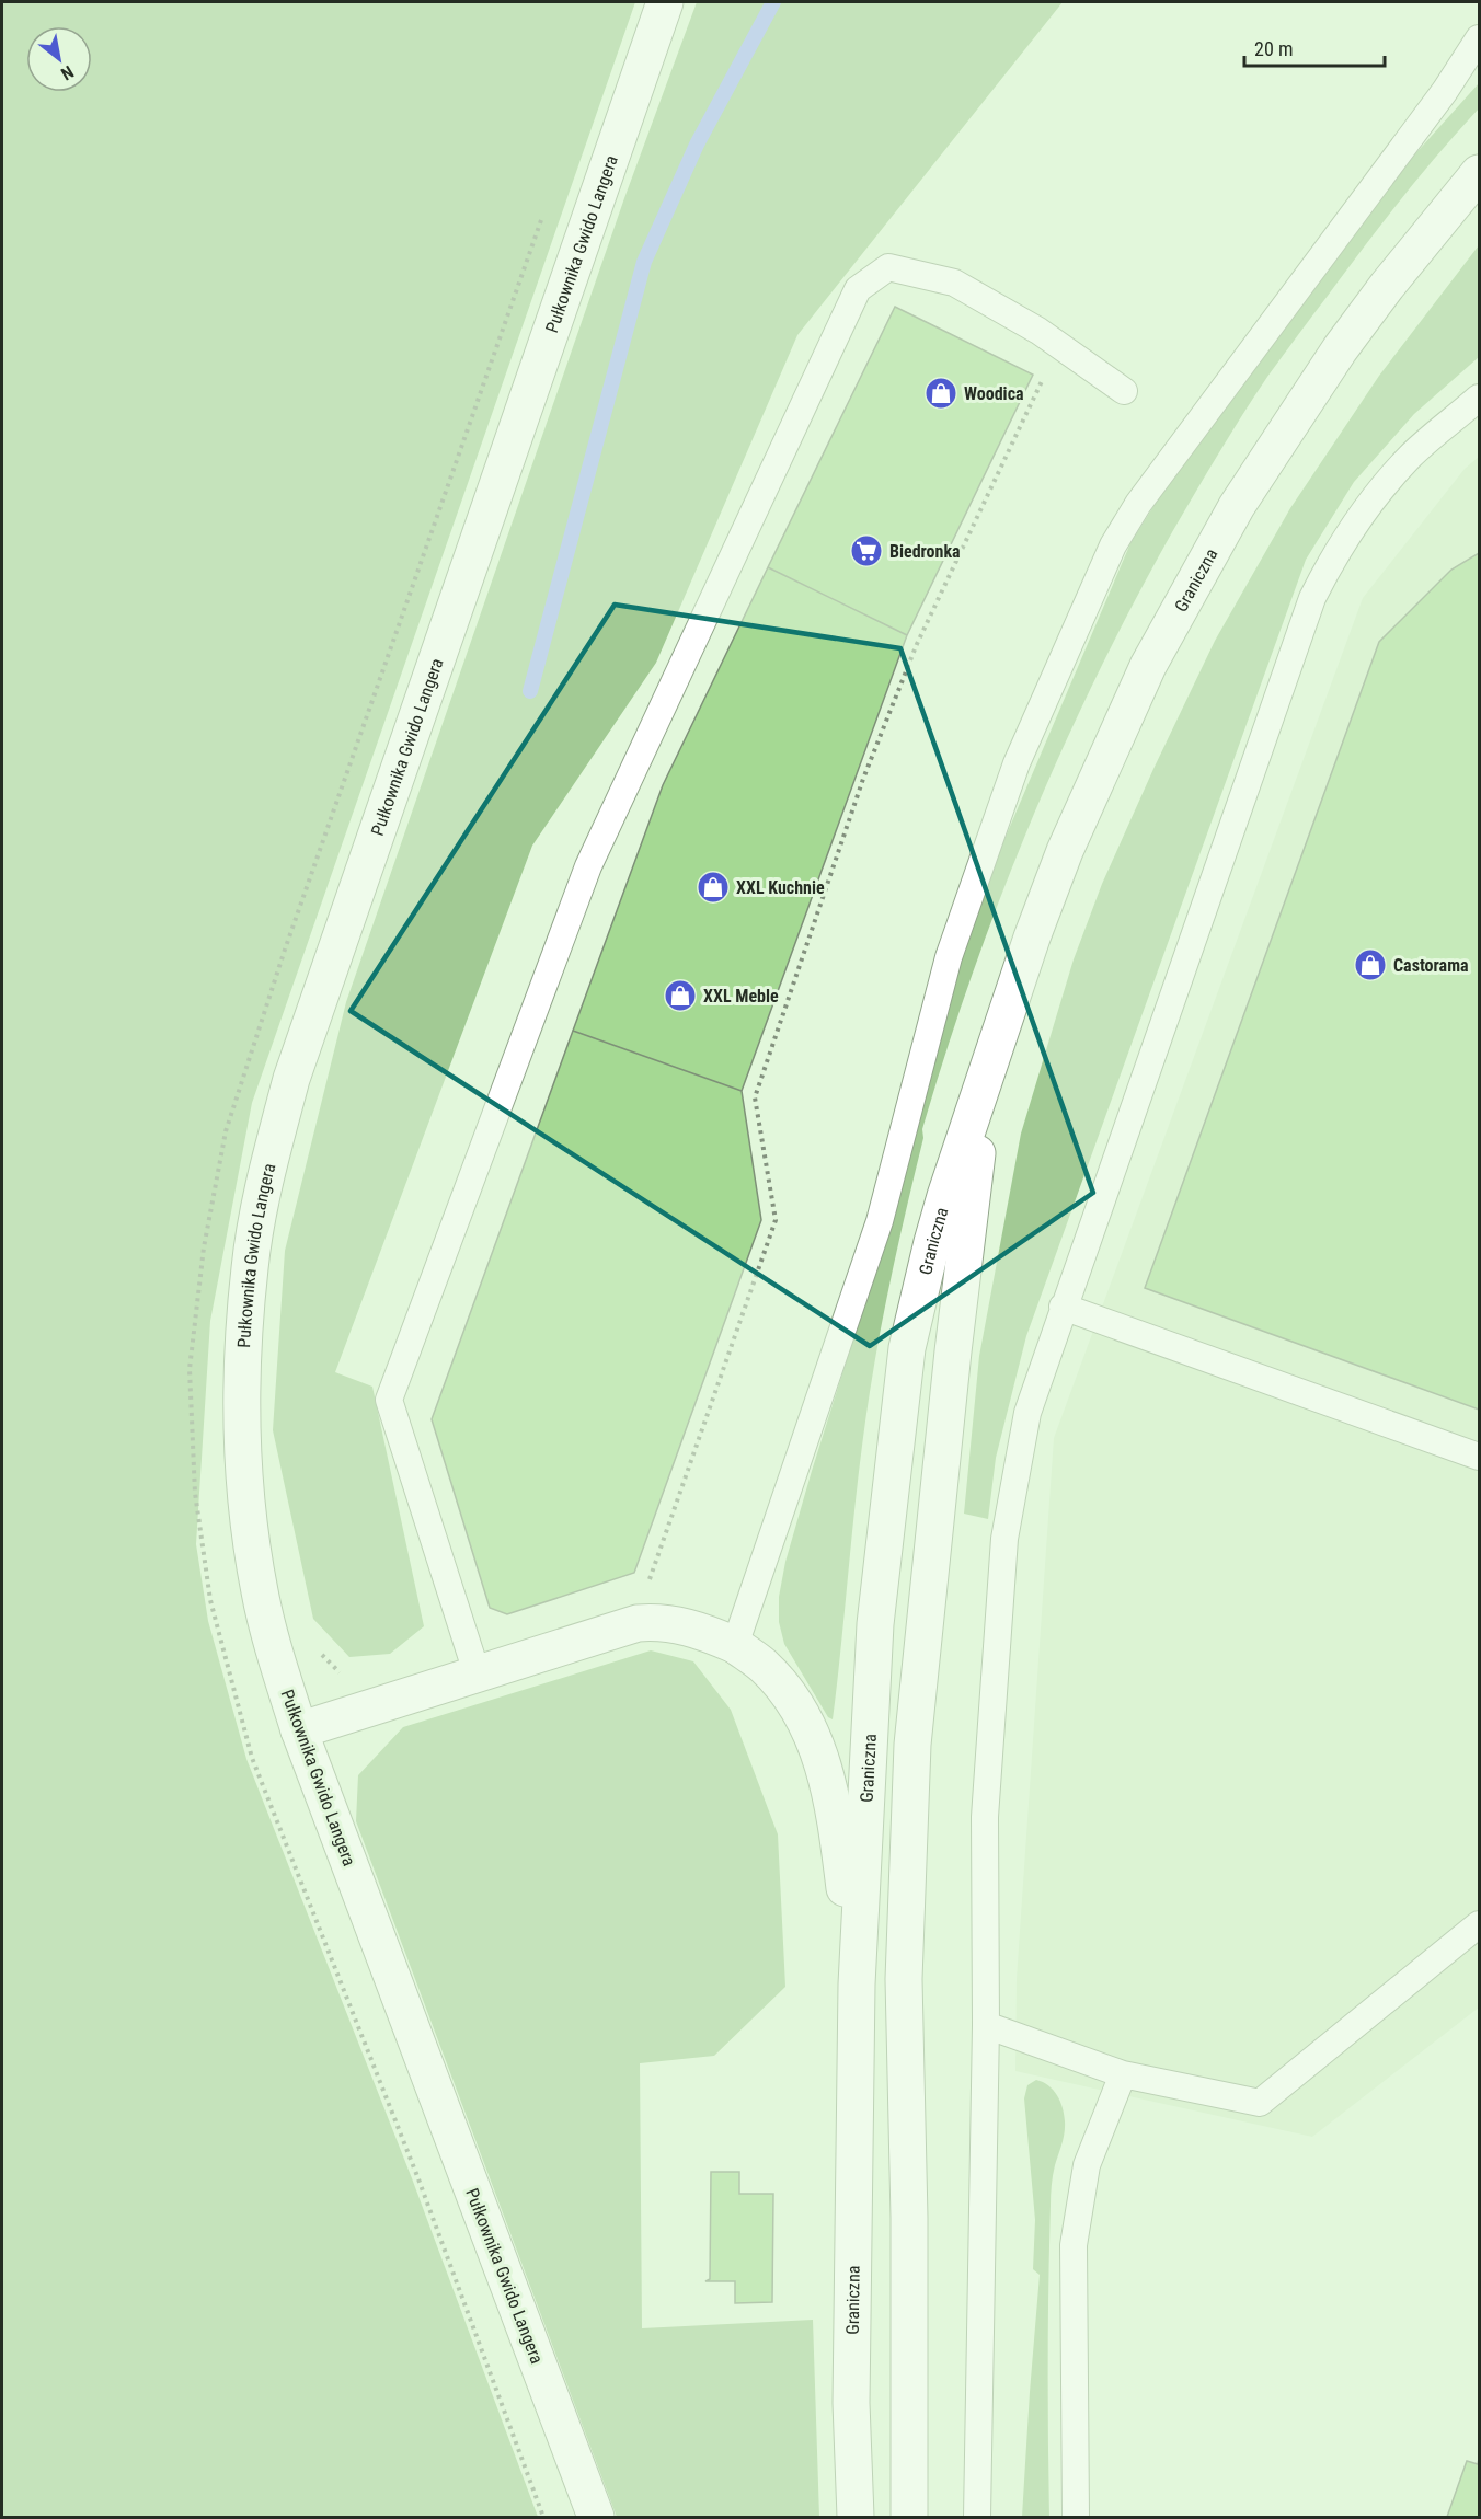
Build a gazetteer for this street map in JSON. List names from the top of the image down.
{
  "streets": {
    "main road": ["Pułkownika Gwido Langera", "Graniczna"]
  },
  "places": {
    "shop": [
      "Woodica",
      "XXL Kuchnie",
      "Castorama",
      "XXL Meble"
    ],
    "supermarket": ["Biedronka"]
  },
  "scale_bar": "20 m",
  "north": "bottom right"
}
